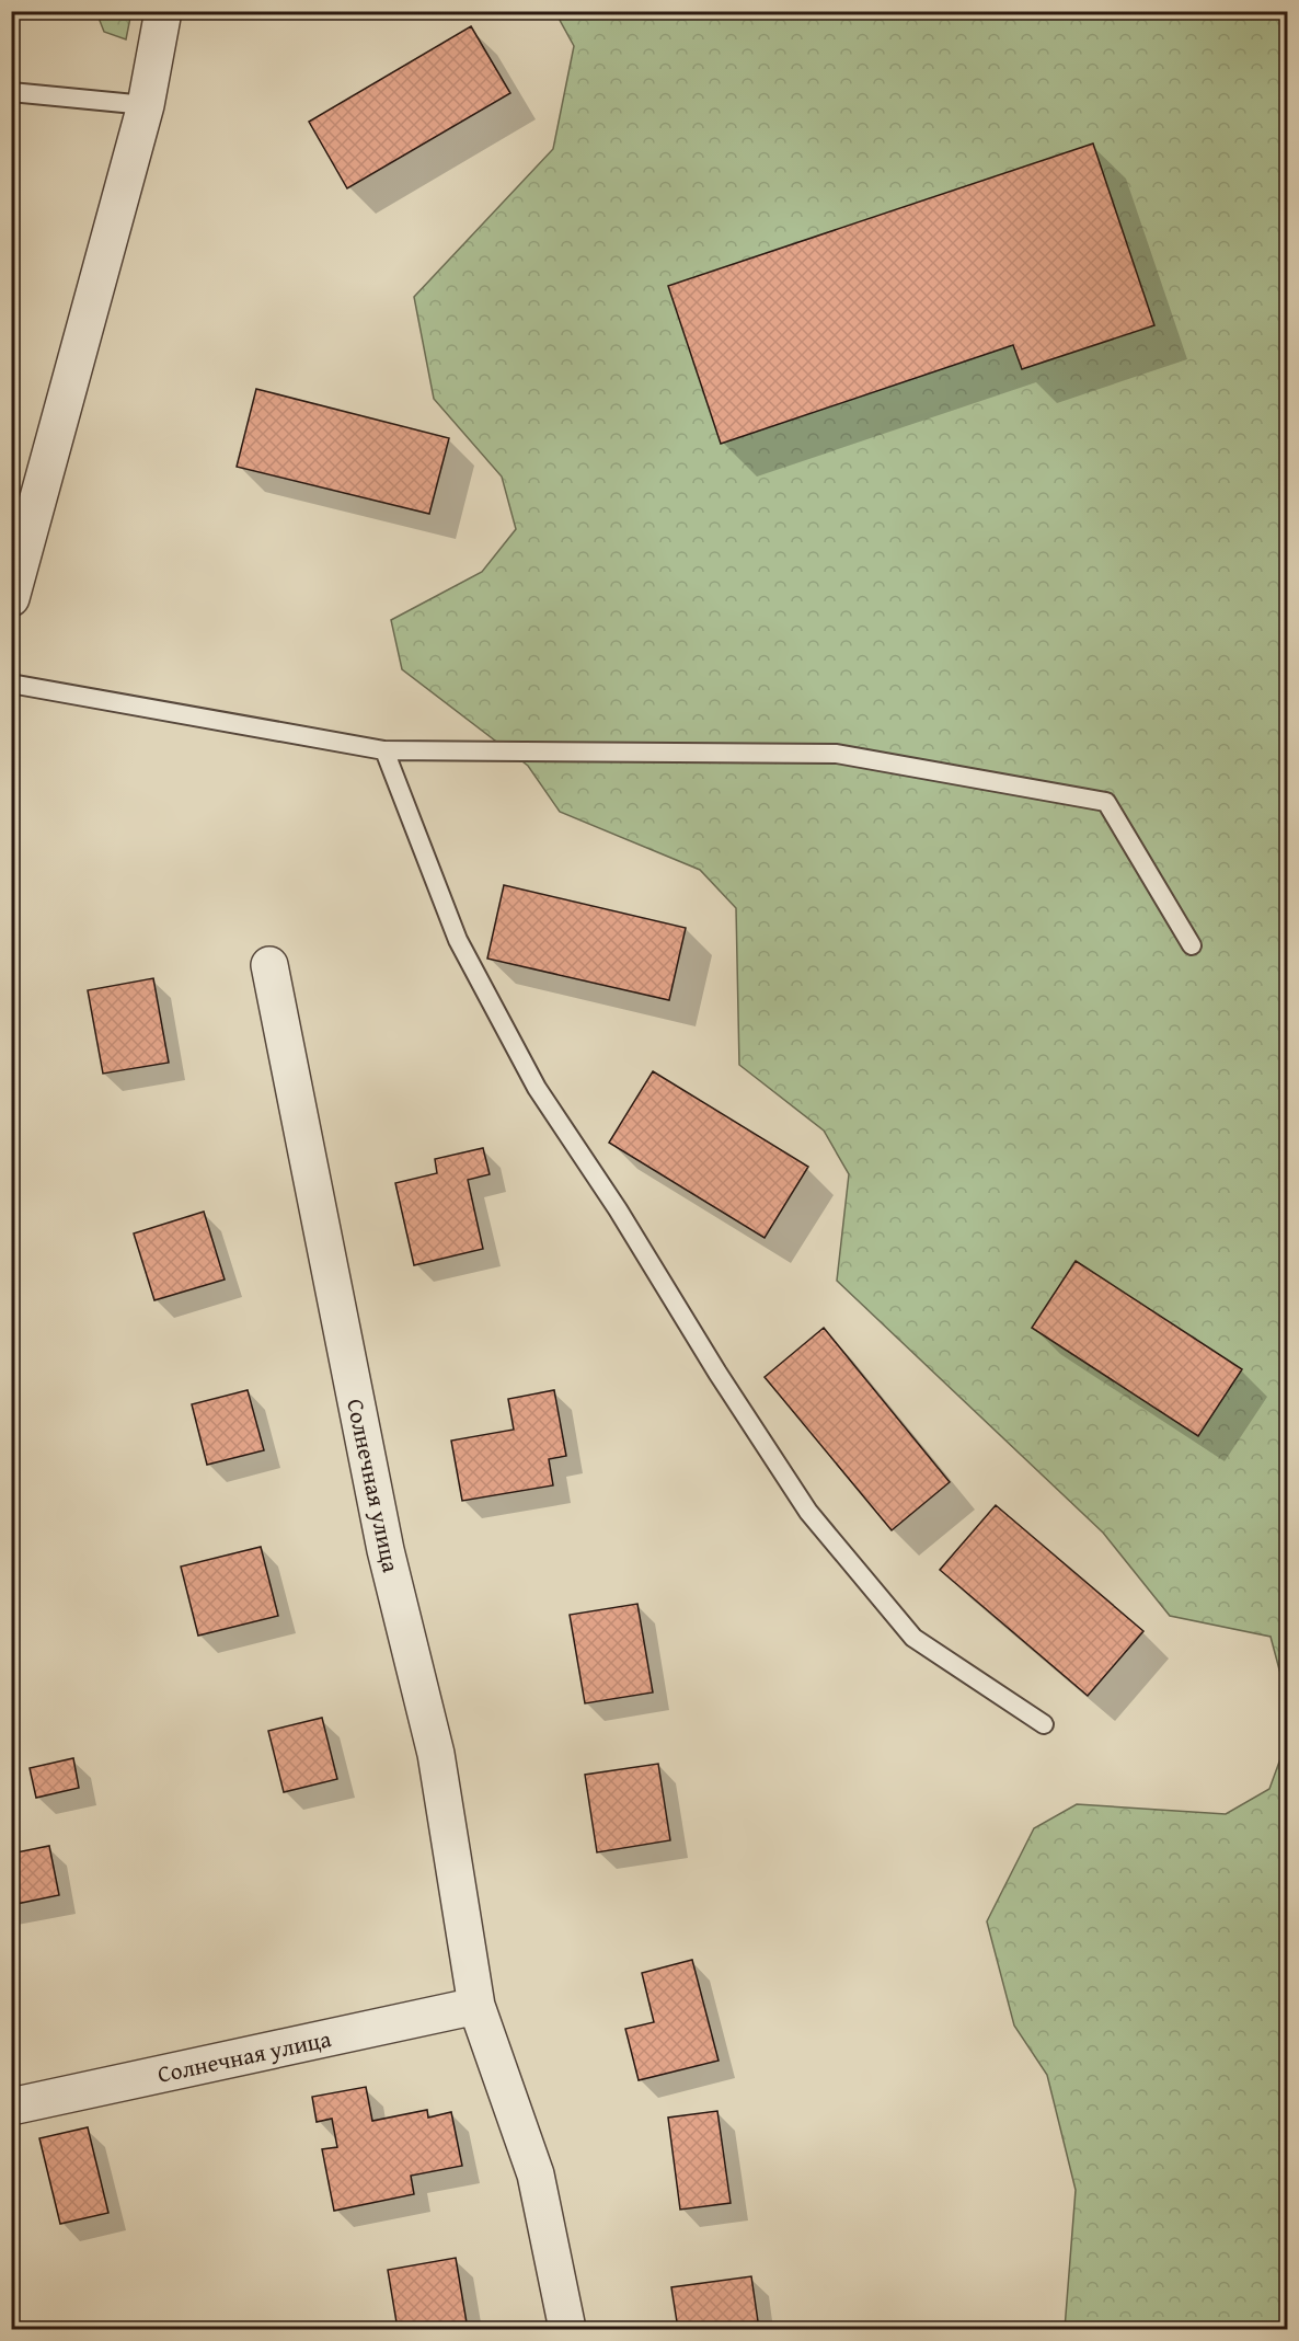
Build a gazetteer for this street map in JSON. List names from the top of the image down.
{
  "streets": {
    "street": ["Солнечная улица"]
  }
}
